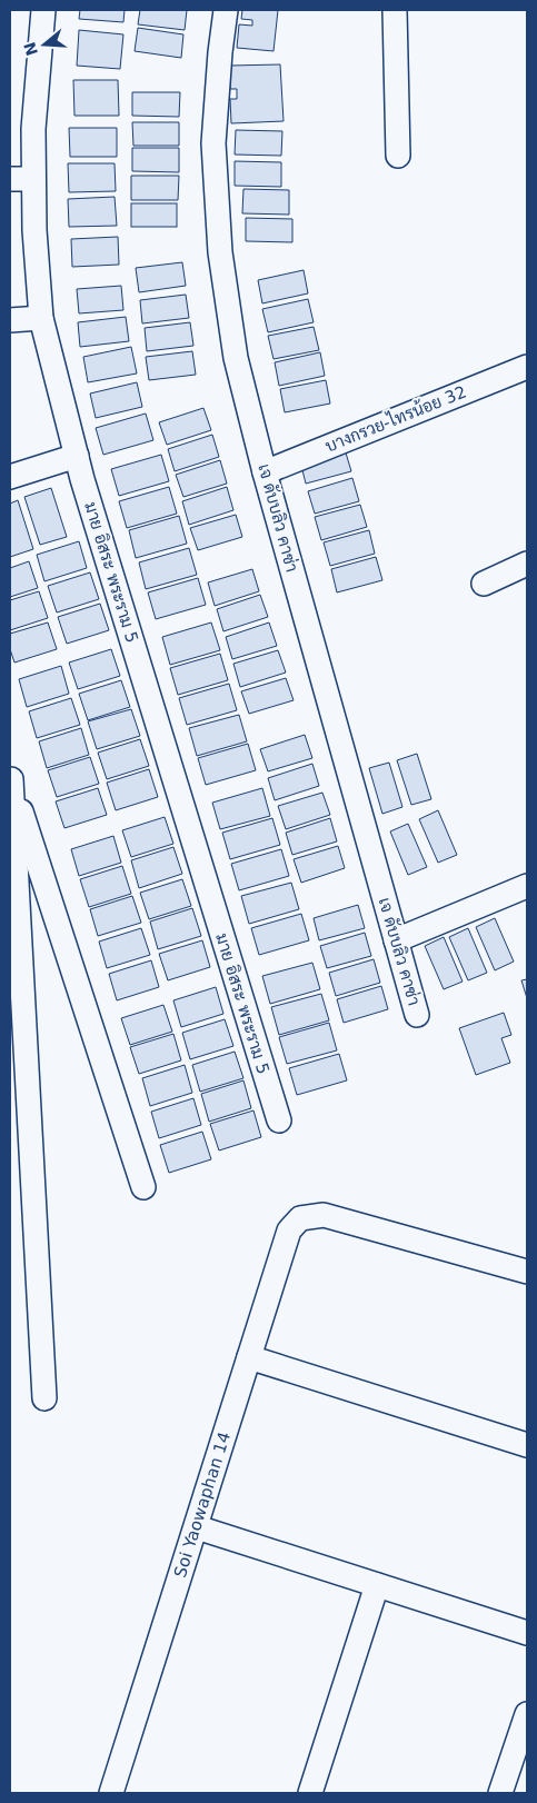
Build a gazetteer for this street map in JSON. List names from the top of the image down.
{
  "streets": {
    "street": [
      "บางกรวย-ไทรน้อย 32",
      "เจ ดับบลิว คาซ่า",
      "มาย อิสระ พระราม 5",
      "Soi Yaowaphan 14"
    ]
  },
  "crossings": [
    ["บางกรวย-ไทรน้อย 32", "เจ ดับบลิว คาซ่า"]
  ],
  "north": "left"
}
